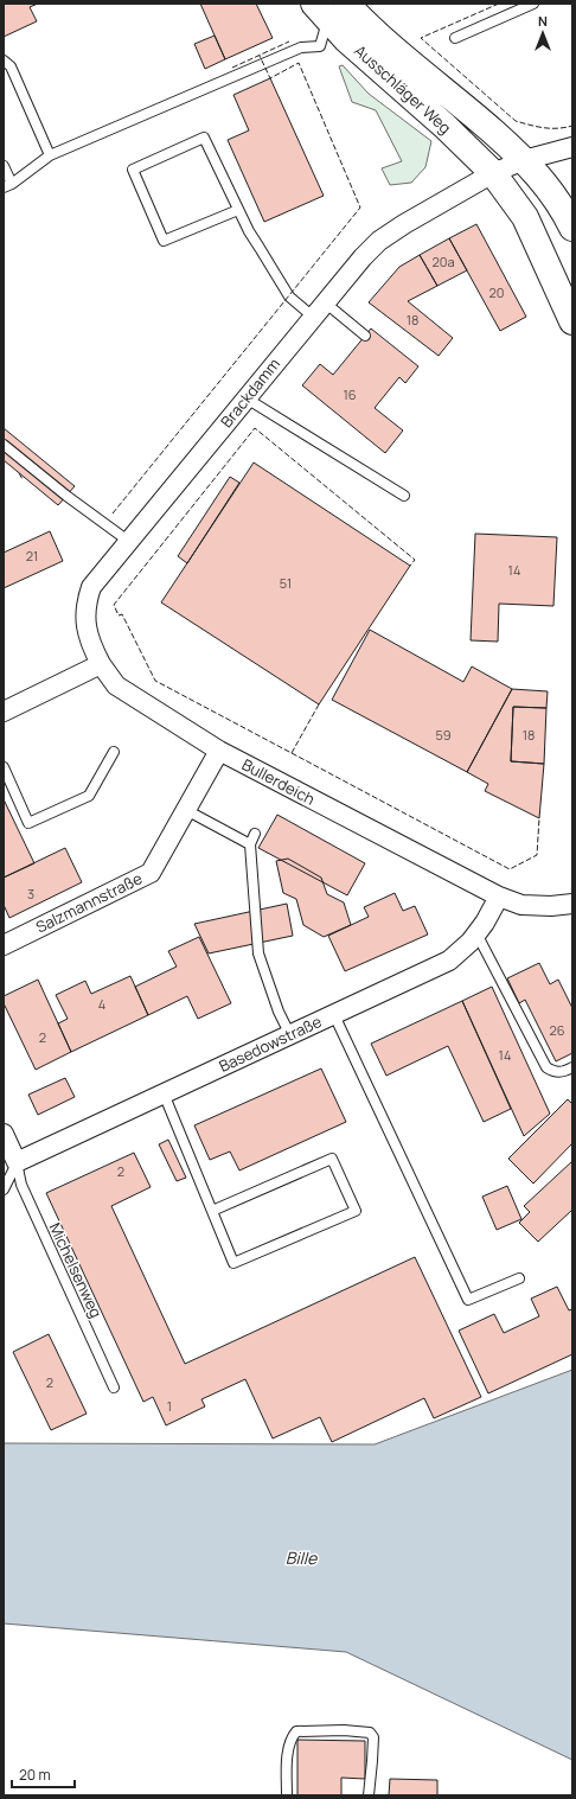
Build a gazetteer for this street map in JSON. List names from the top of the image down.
{
  "streets": {
    "main road": ["Ausschläger Weg"],
    "street": [
      "Brackdamm",
      "Bullerdeich",
      "Salzmannstraße",
      "Basedowstraße"
    ],
    "lane": ["Michelsenweg"]
  },
  "crossings": [
    ["Ausschläger Weg", "Brackdamm"],
    ["Brackdamm", "Bullerdeich"],
    ["Bullerdeich", "Salzmannstraße"],
    ["Bullerdeich", "Basedowstraße"],
    ["Basedowstraße", "Michelsenweg"]
  ],
  "water": ["Bille"],
  "house_numbers": [
    "20a",
    "20",
    "18",
    "16",
    "21",
    "14",
    "51",
    "59",
    "18",
    "3",
    "4",
    "26",
    "2",
    "14",
    "2",
    "2",
    "1"
  ],
  "scale_bar": "20 m",
  "north": "top"
}
